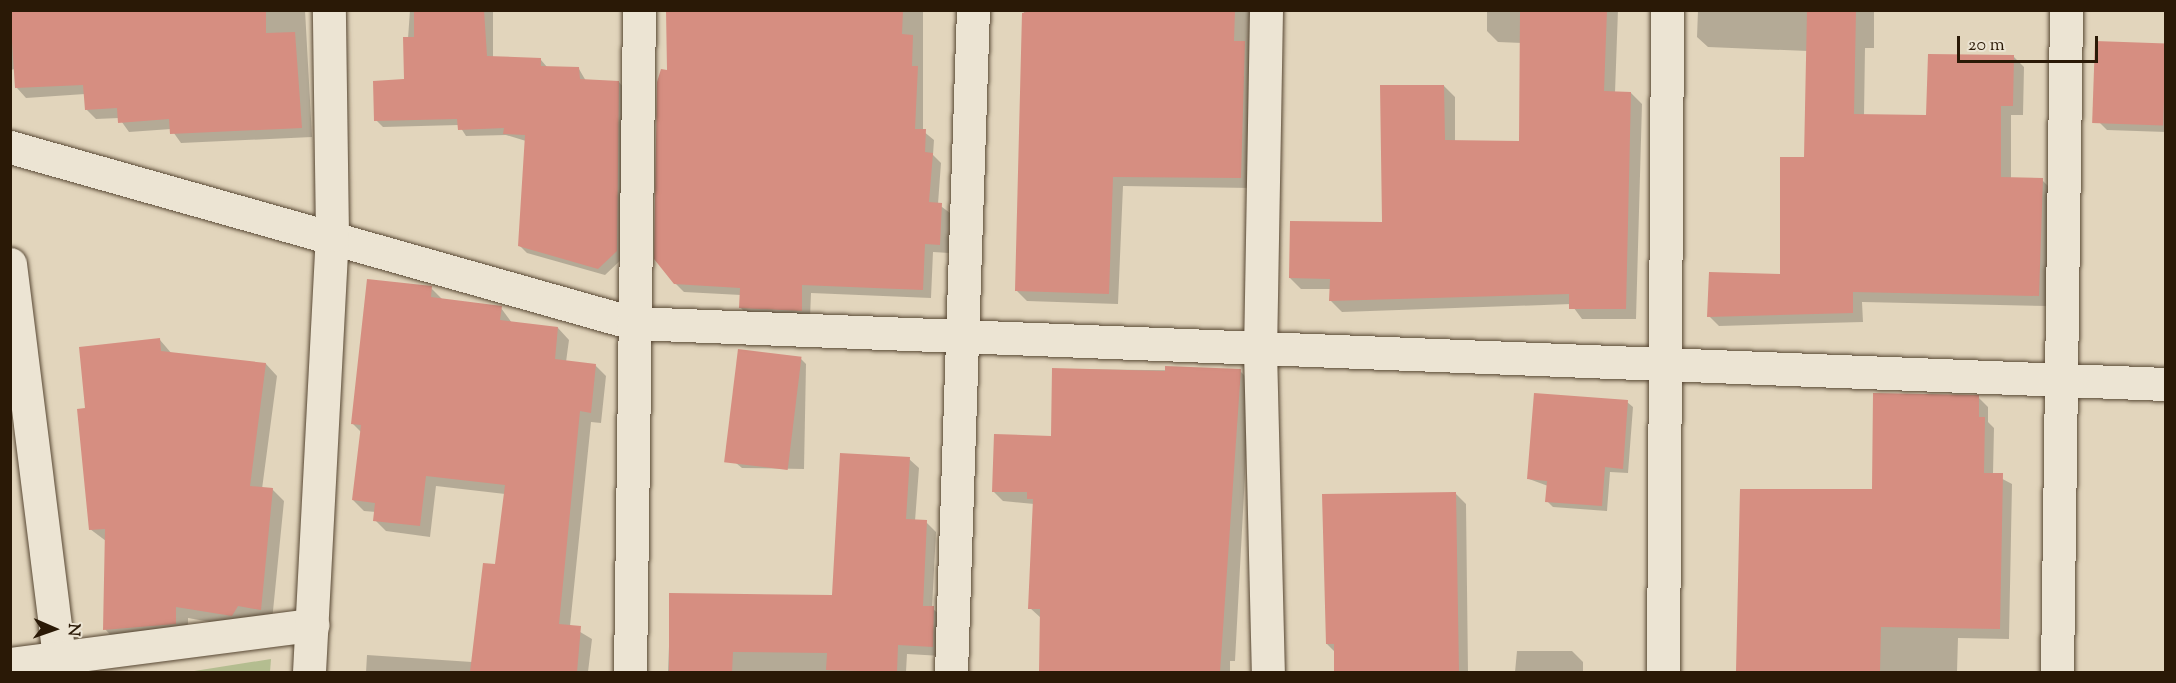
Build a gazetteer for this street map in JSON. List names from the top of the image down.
{
  "scale_bar": "20 m",
  "north": "right"
}
